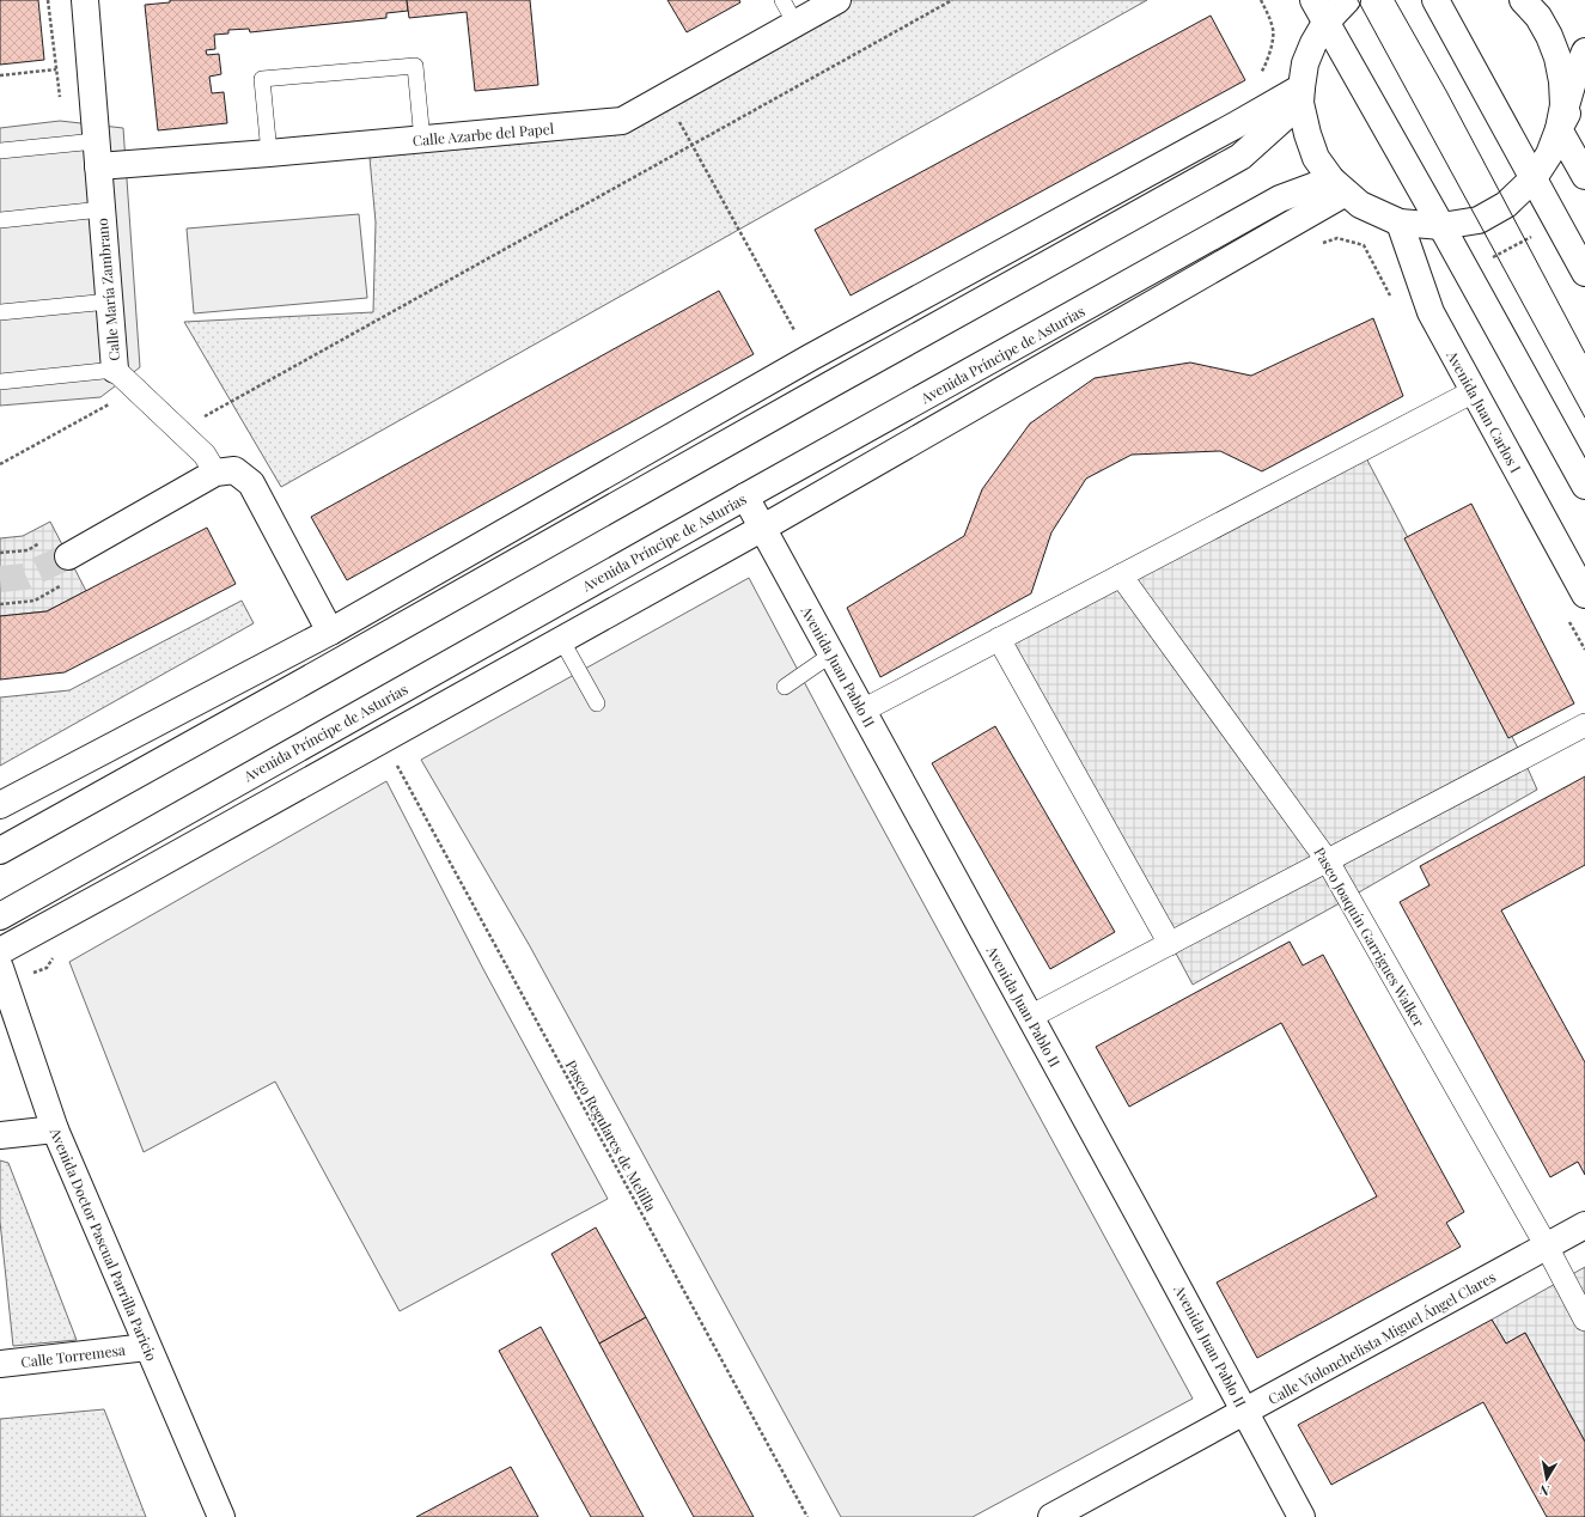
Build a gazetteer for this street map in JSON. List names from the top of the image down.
{
  "streets": {
    "street": [
      "Calle Azarbe del Papel",
      "Calle María Zambrano",
      "Avenida Príncipe de Asturias",
      "Avenida Juan Carlos I",
      "Avenida Juan Pablo II",
      "Paseo Joaquín Garrigues Walker",
      "Avenida Doctor Pascual Parrilla Paricio",
      "Calle Violonchelista Miguel Ángel Clares",
      "Calle Torremesa"
    ],
    "path": ["Paseo Regulares de Melilla"]
  },
  "crossings": [
    ["Calle Azarbe del Papel", "Calle María Zambrano"],
    ["Avenida Príncipe de Asturias", "Avenida Juan Pablo II"],
    ["Avenida Juan Pablo II", "Calle Violonchelista Miguel Ángel Clares"],
    ["Paseo Joaquín Garrigues Walker", "Calle Violonchelista Miguel Ángel Clares"],
    ["Avenida Doctor Pascual Parrilla Paricio", "Calle Torremesa"]
  ],
  "north": "bottom"
}
